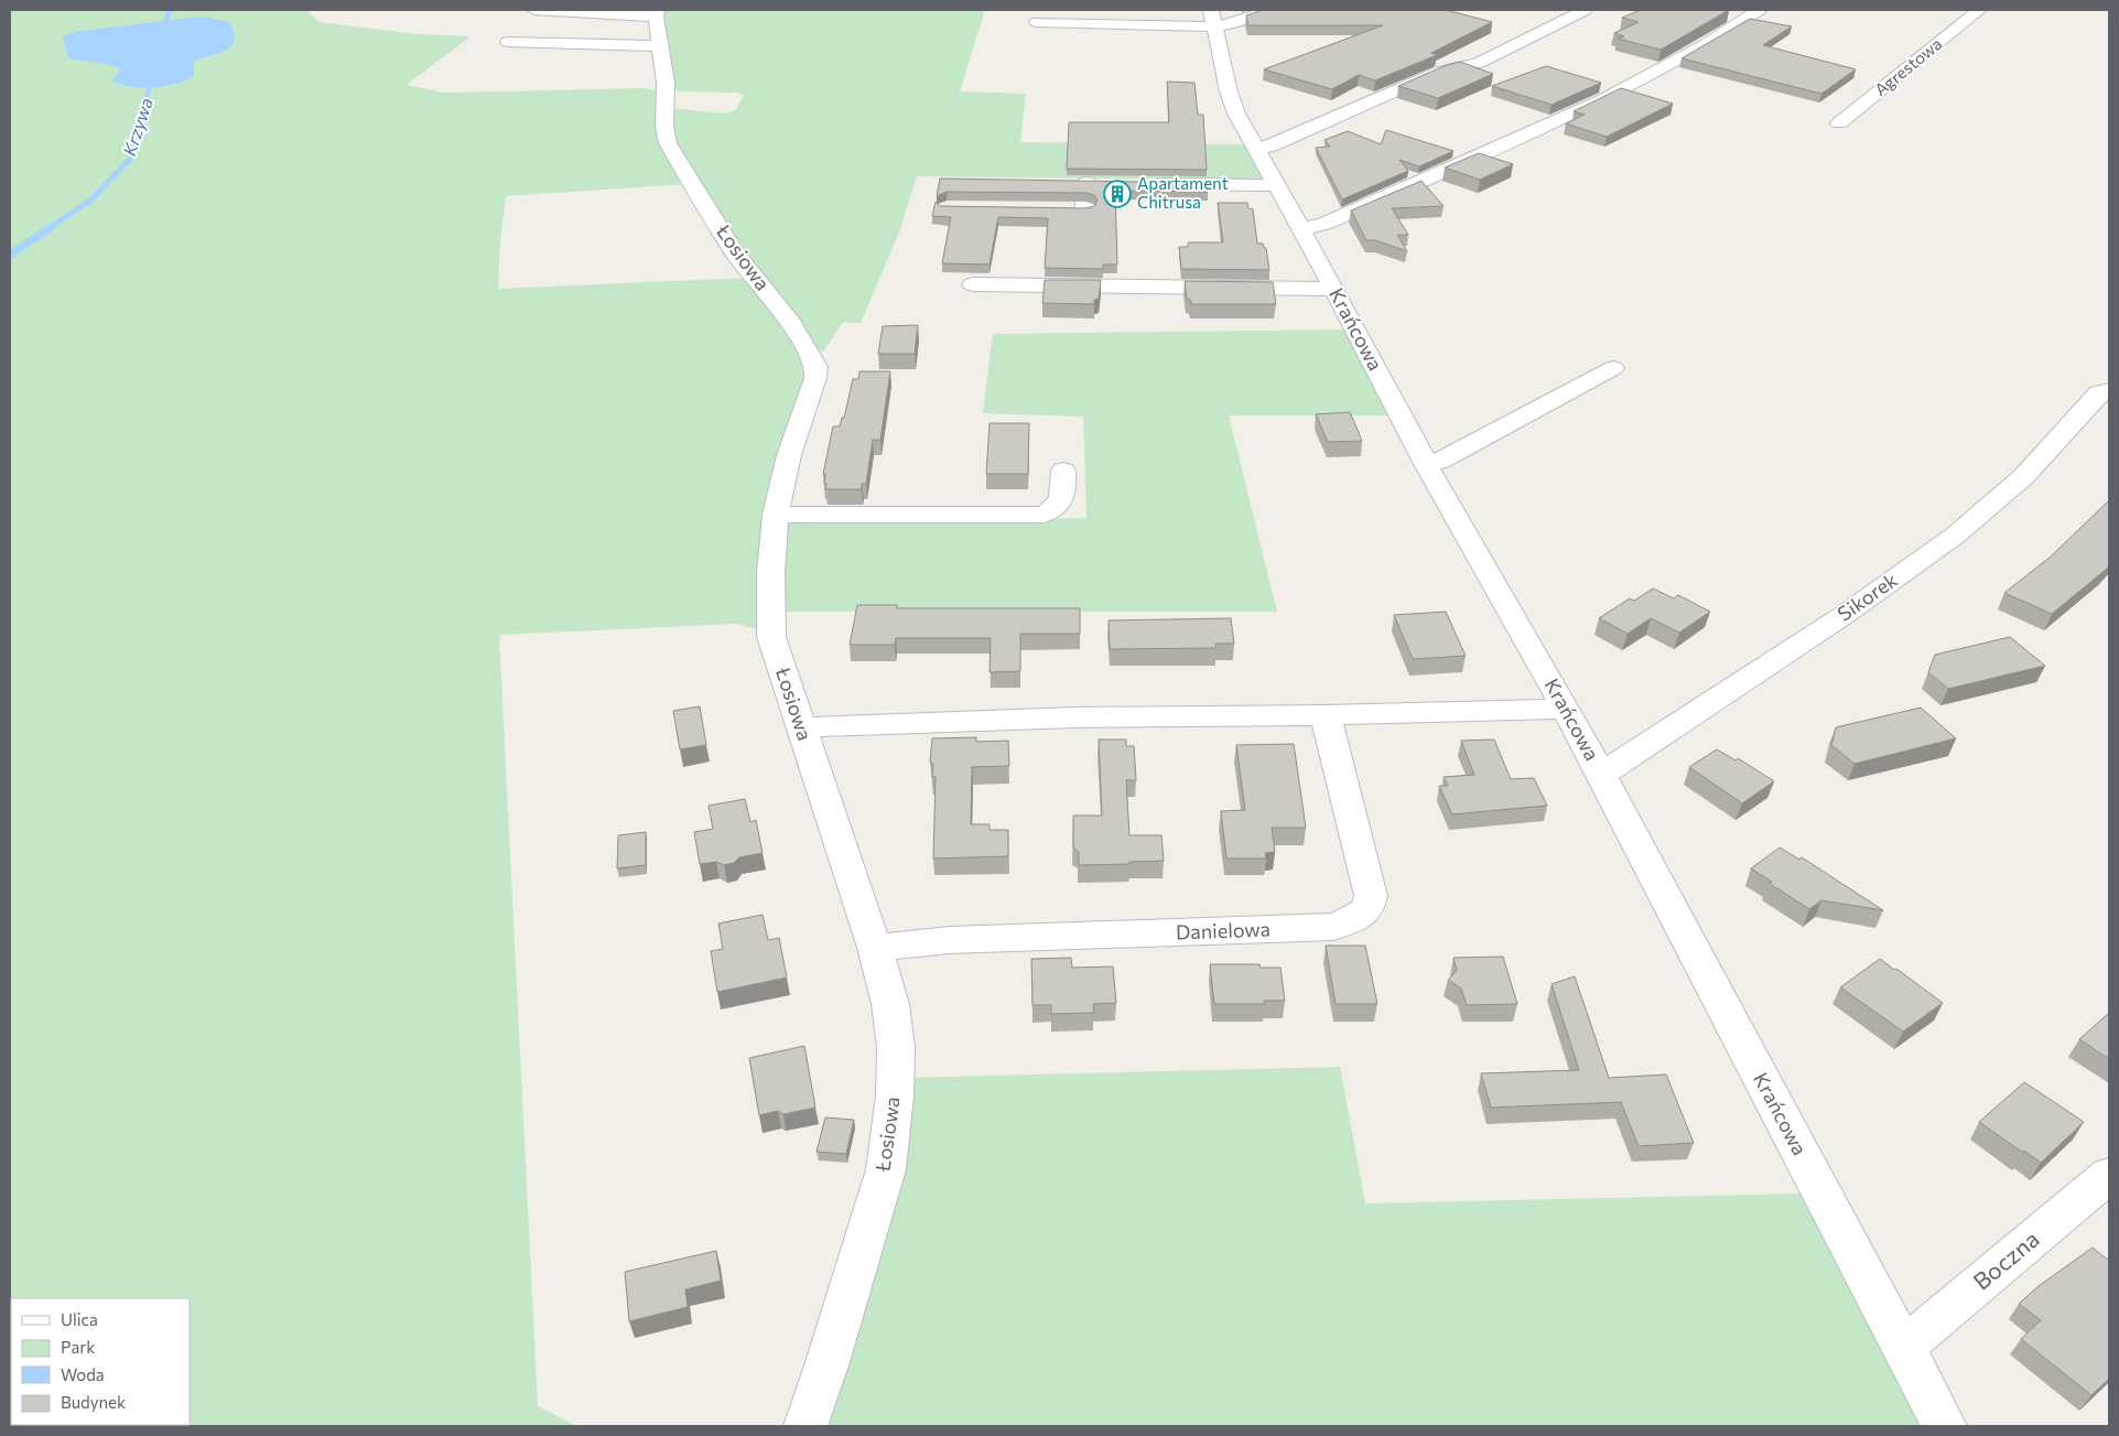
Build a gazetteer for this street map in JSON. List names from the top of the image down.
{
  "streets": {
    "street": [
      "Agrestowa",
      "Łosiowa",
      "Krańcowa",
      "Sikorek",
      "Danielowa",
      "Boczna"
    ]
  },
  "crossings": [
    ["Łosiowa", "Danielowa"],
    ["Krańcowa", "Sikorek"],
    ["Krańcowa", "Boczna"]
  ],
  "water": ["Krzywa"],
  "places": {
    "building": ["Apartament Chitrusa"]
  },
  "legend": [
    "Ulica",
    "Park",
    "Woda",
    "Budynek"
  ]
}
